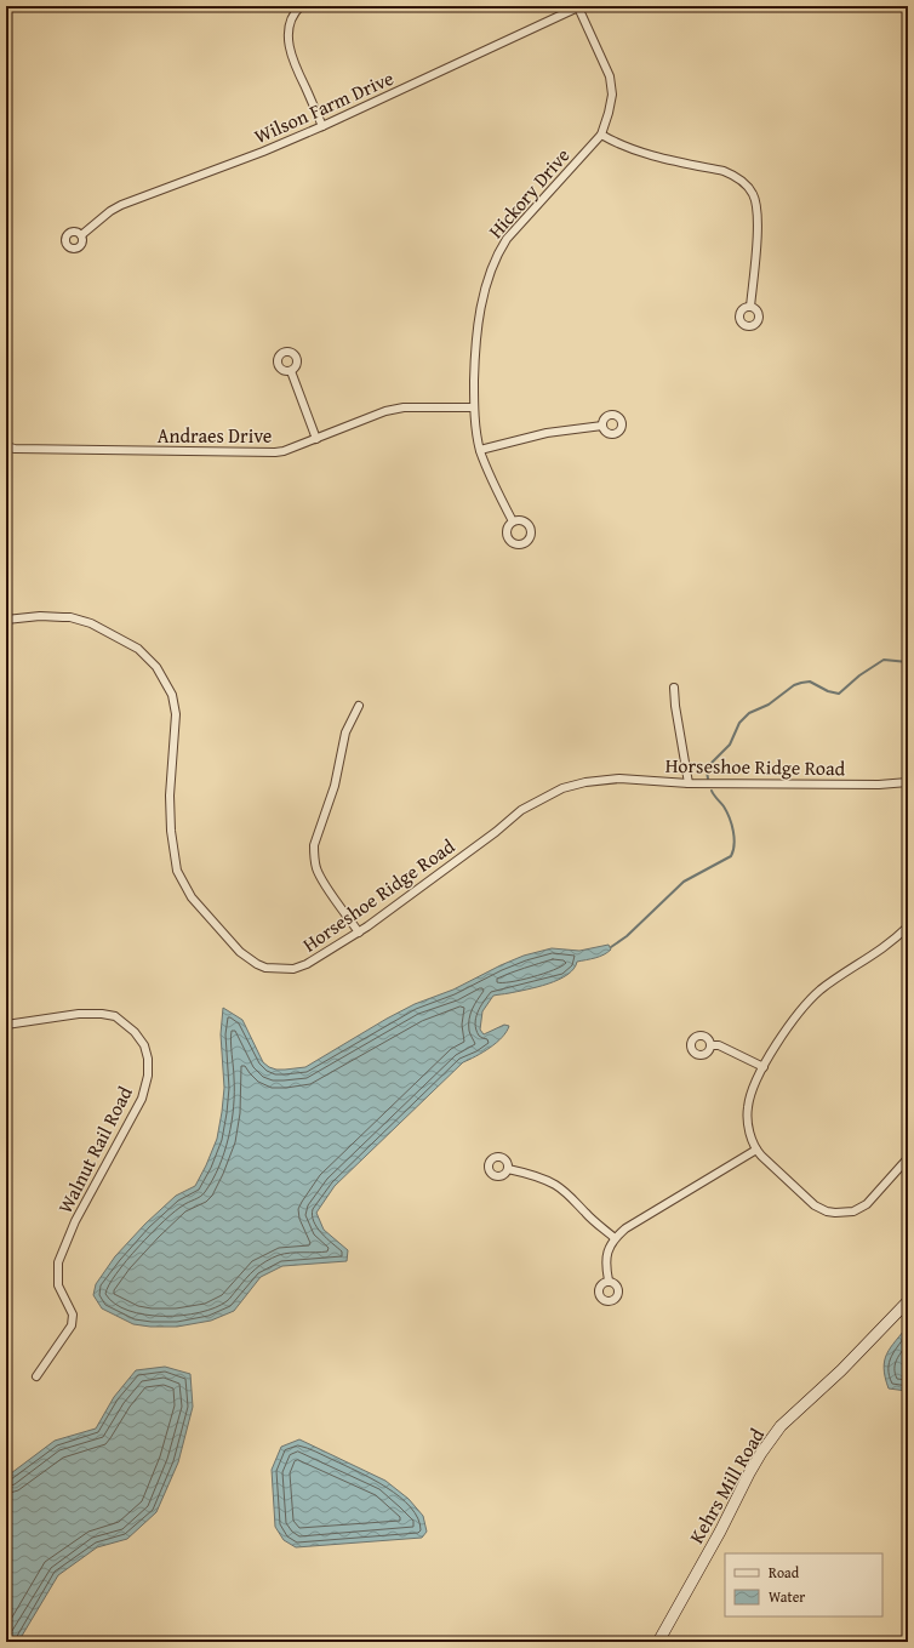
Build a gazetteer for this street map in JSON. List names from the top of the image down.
{
  "streets": {
    "main road": ["Kehrs Mill Road"],
    "street": [
      "Wilson Farm Drive",
      "Hickory Drive",
      "Andraes Drive",
      "Horseshoe Ridge Road",
      "Walnut Rail Road"
    ]
  },
  "crossings": [
    ["Wilson Farm Drive", "Hickory Drive"],
    ["Hickory Drive", "Andraes Drive"]
  ],
  "legend": ["Road", "Water"]
}
